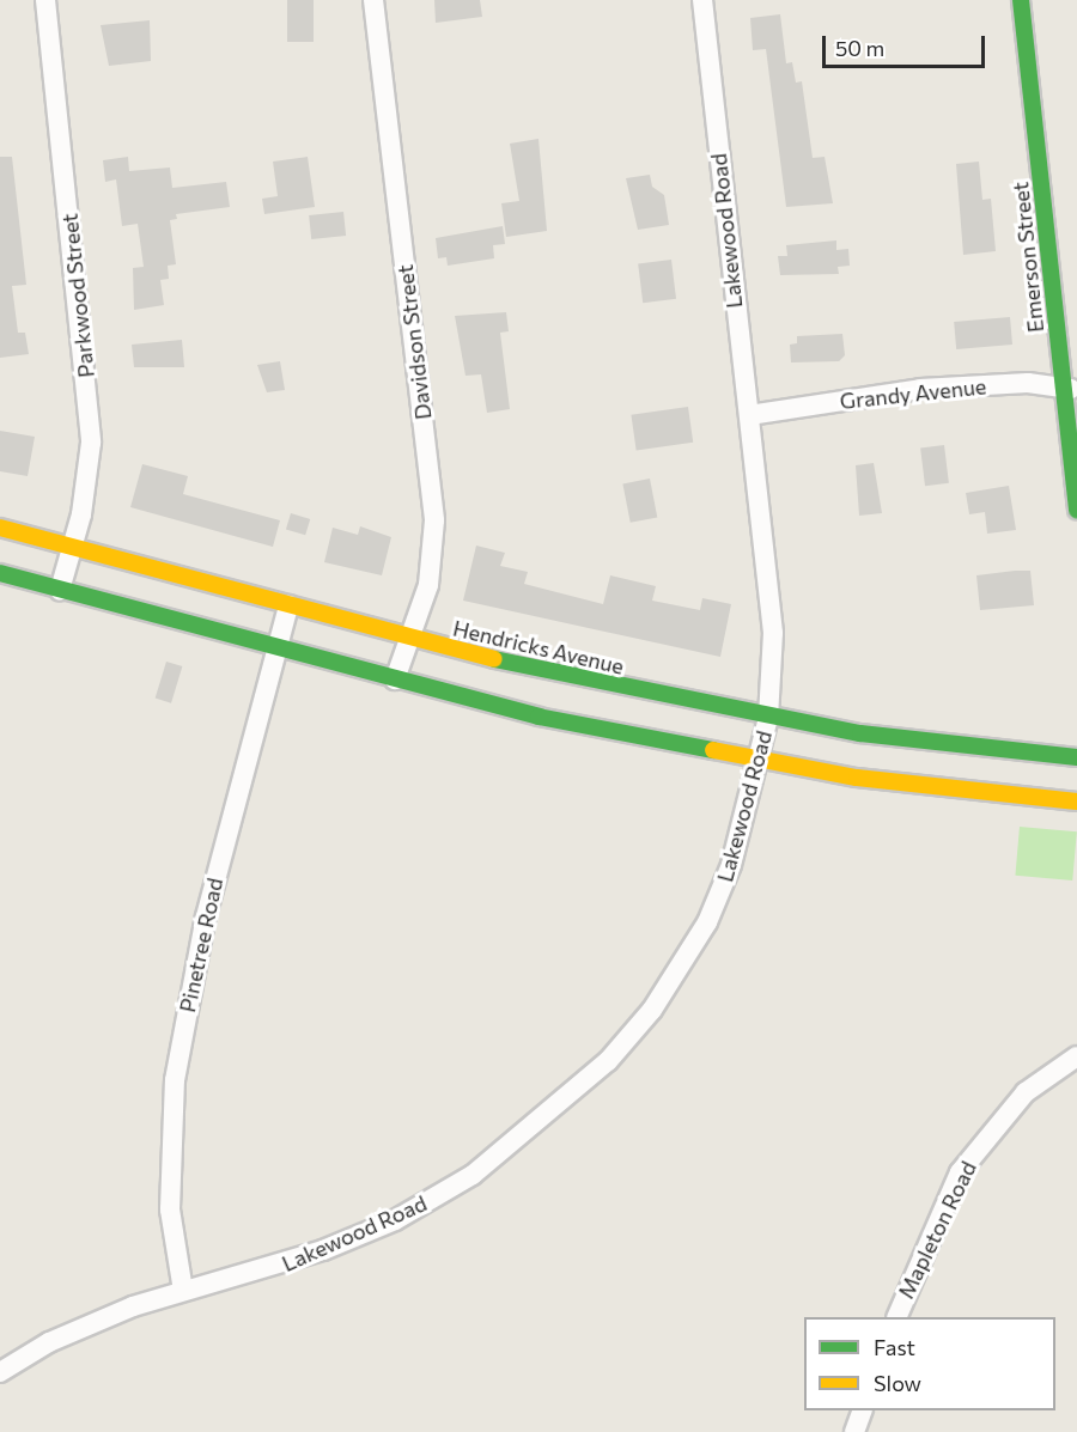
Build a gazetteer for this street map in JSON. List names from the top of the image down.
{
  "streets": {
    "main road": ["Emerson Street", "Hendricks Avenue"],
    "street": [
      "Lakewood Road",
      "Parkwood Street",
      "Davidson Street",
      "Grandy Avenue",
      "Pinetree Road",
      "Mapleton Road"
    ]
  },
  "crossings": [
    ["Lakewood Road", "Grandy Avenue"],
    ["Lakewood Road", "Hendricks Avenue"],
    ["Lakewood Road", "Pinetree Road"],
    ["Emerson Street", "Grandy Avenue"],
    ["Parkwood Street", "Hendricks Avenue"],
    ["Davidson Street", "Hendricks Avenue"],
    ["Hendricks Avenue", "Pinetree Road"]
  ],
  "legend": ["Fast", "Slow"],
  "scale_bar": "50 m"
}
